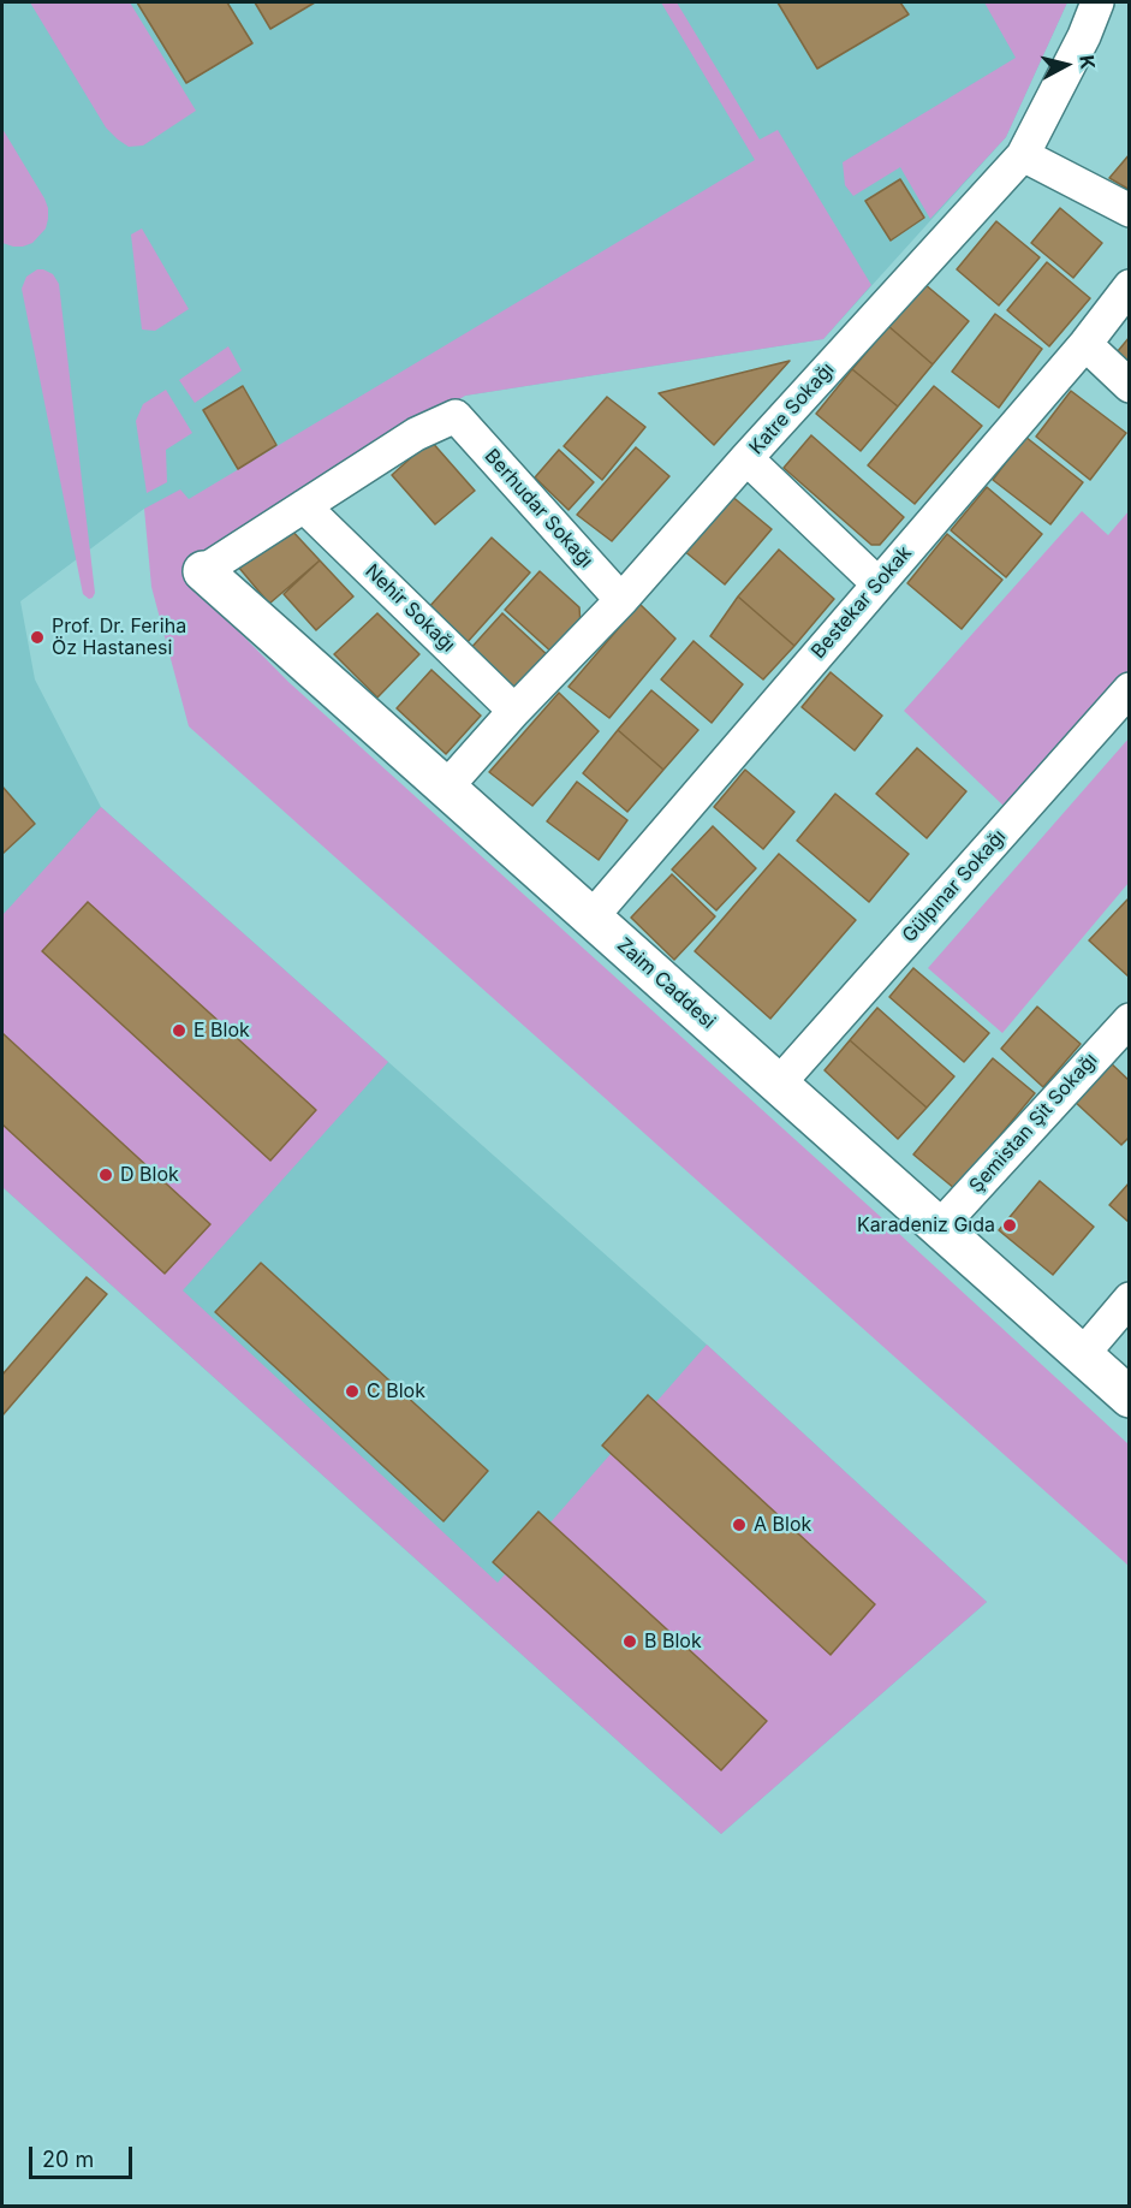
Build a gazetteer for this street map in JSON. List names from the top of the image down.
{
  "streets": {
    "street": [
      "Katre Sokağı",
      "Berhudar Sokağı",
      "Bestekar Sokak",
      "Nehir Sokağı",
      "Gülpınar Sokağı",
      "Zaim Caddesi",
      "Şemistan Şit Sokağı"
    ]
  },
  "crossings": [
    ["Katre Sokağı", "Berhudar Sokağı"],
    ["Katre Sokağı", "Nehir Sokağı"],
    ["Katre Sokağı", "Zaim Caddesi"],
    ["Berhudar Sokağı", "Nehir Sokağı"],
    ["Bestekar Sokak", "Zaim Caddesi"],
    ["Gülpınar Sokağı", "Zaim Caddesi"],
    ["Zaim Caddesi", "Şemistan Şit Sokağı"]
  ],
  "places": [
    "Prof. Dr. Feriha Öz Hastanesi",
    "E Blok",
    "D Blok",
    "Karadeniz Gıda",
    "C Blok",
    "A Blok",
    "B Blok"
  ],
  "scale_bar": "20 m",
  "north": "right"
}
